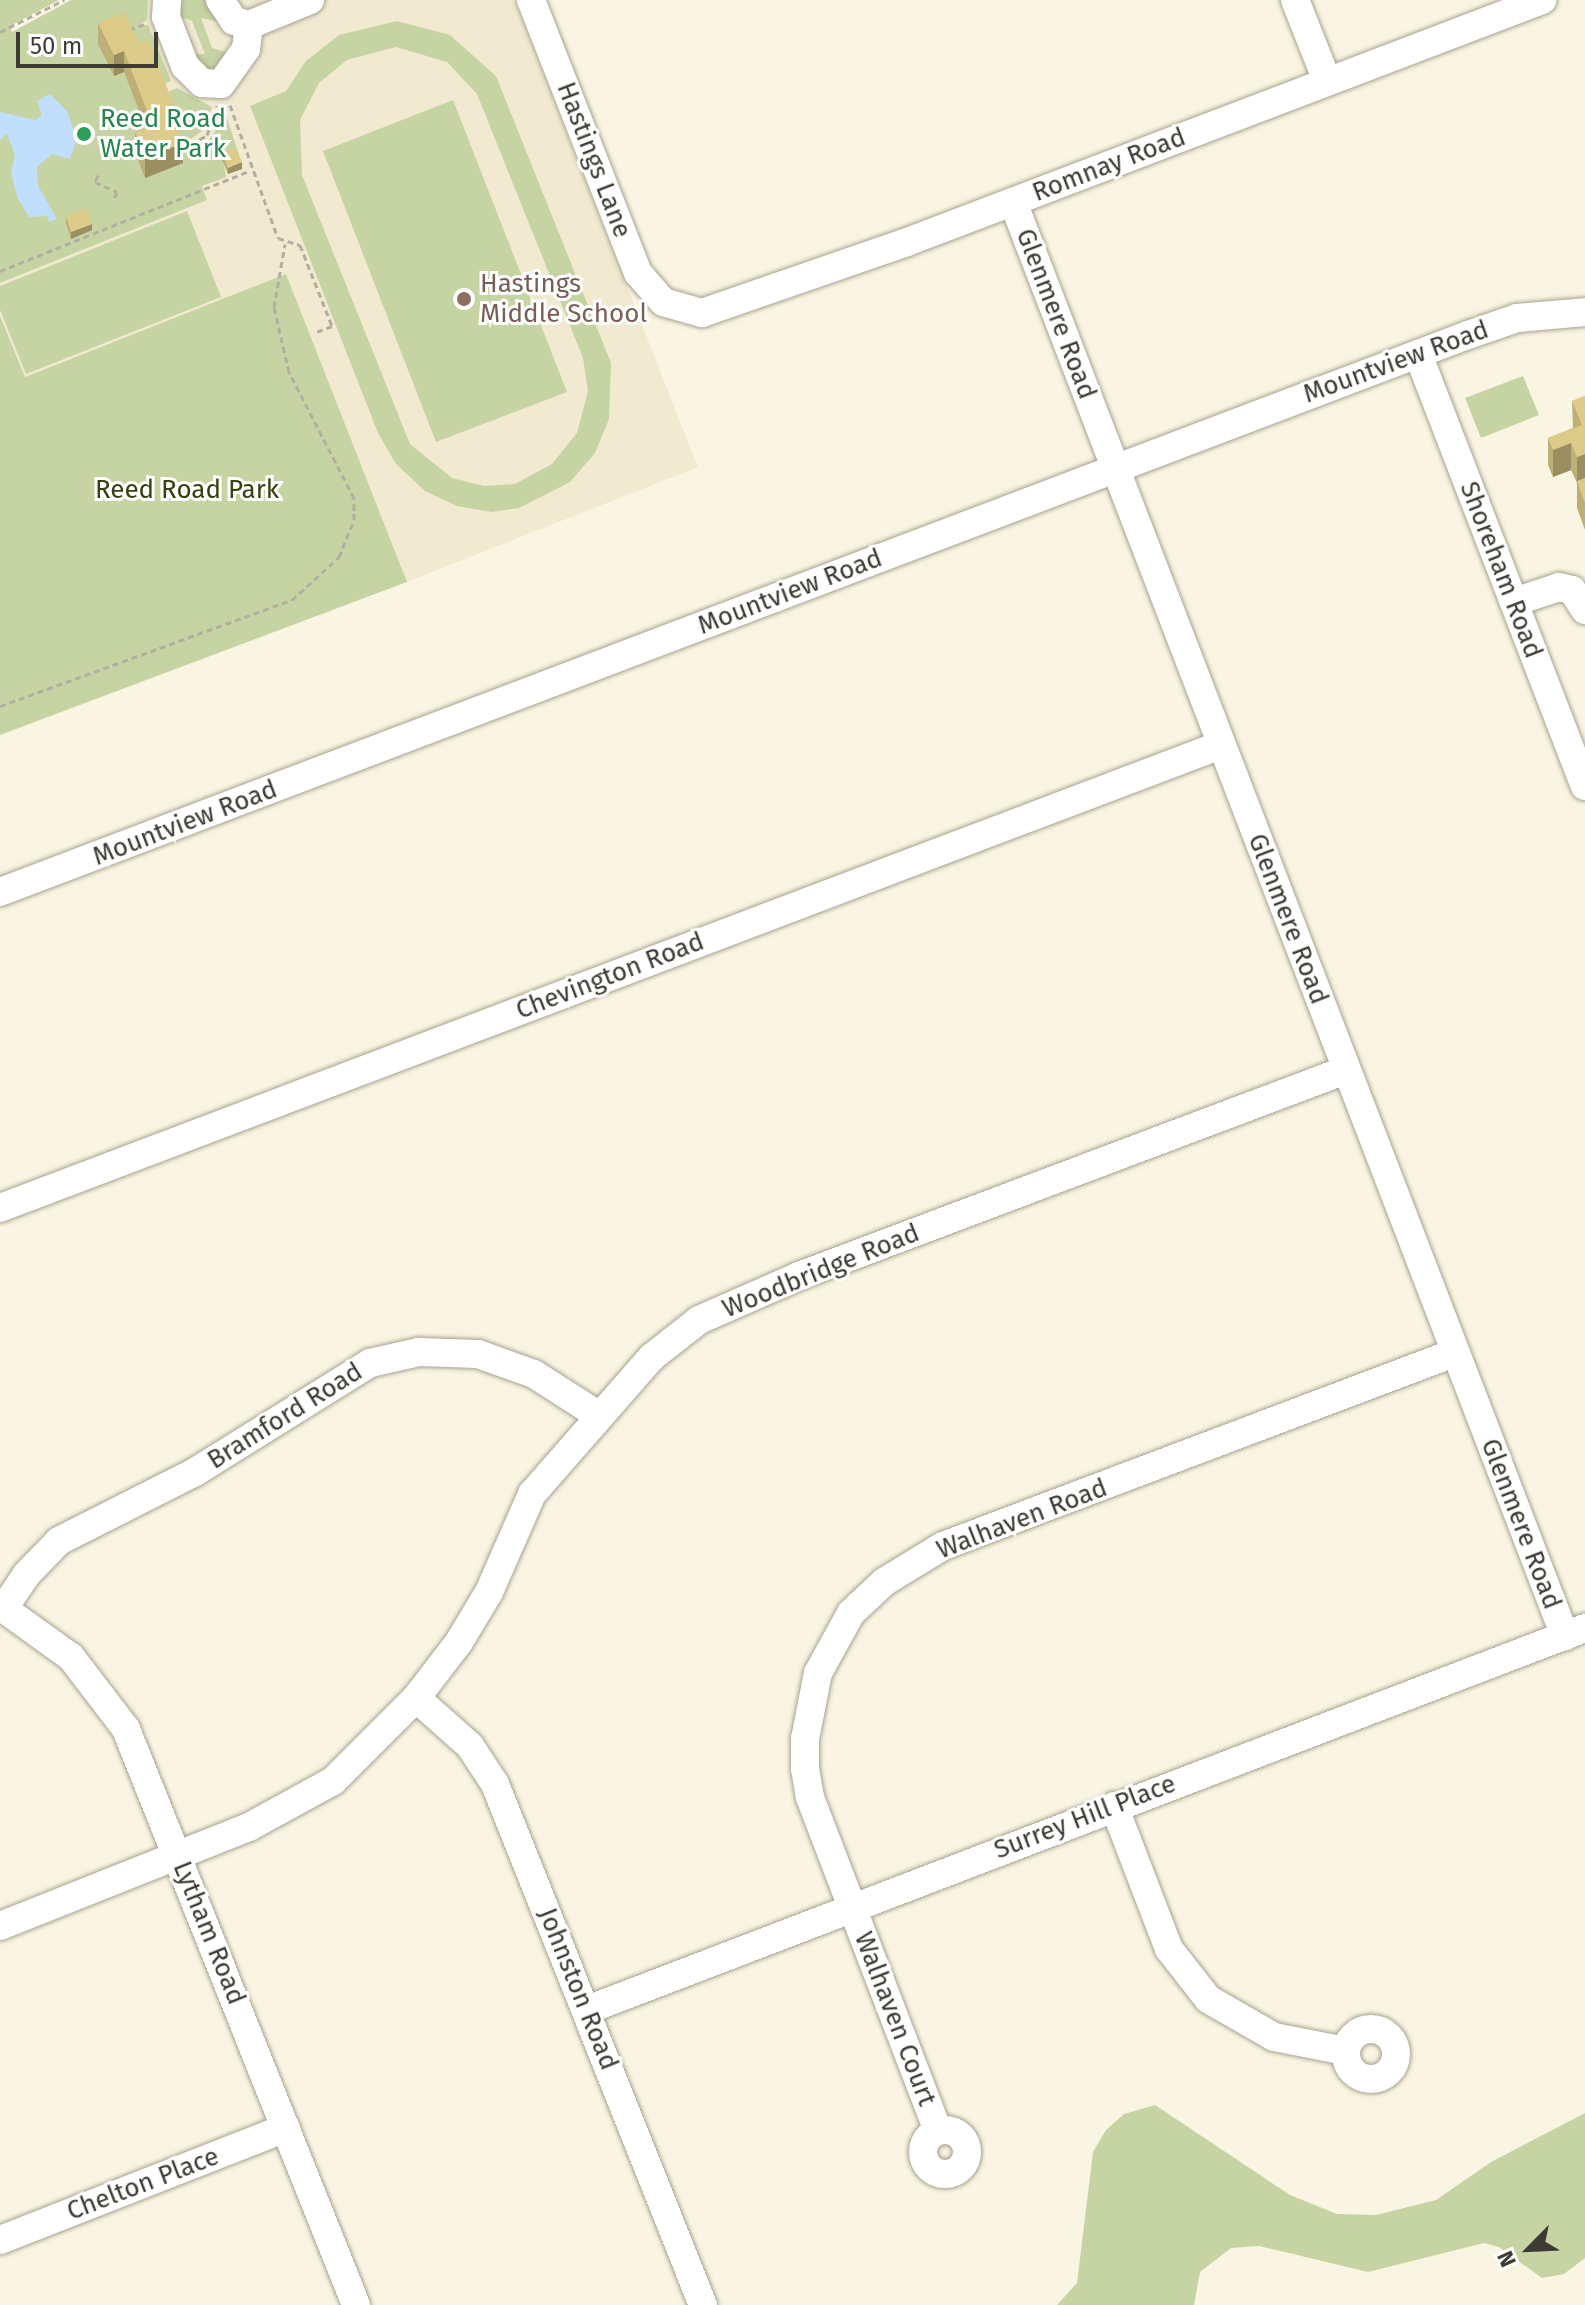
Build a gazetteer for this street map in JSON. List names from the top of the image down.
{
  "streets": {
    "street": [
      "Hastings Lane",
      "Romnay Road",
      "Glenmere Road",
      "Mountview Road",
      "Shoreham Road",
      "Chevington Road",
      "Woodbridge Road",
      "Bramford Road",
      "Walhaven Road",
      "Surrey Hill Place",
      "Lytham Road",
      "Johnston Road",
      "Walhaven Court",
      "Chelton Place"
    ]
  },
  "crossings": [
    ["Hastings Lane", "Romnay Road"],
    ["Romnay Road", "Glenmere Road"],
    ["Glenmere Road", "Mountview Road"],
    ["Glenmere Road", "Chevington Road"],
    ["Glenmere Road", "Woodbridge Road"],
    ["Glenmere Road", "Walhaven Road"],
    ["Glenmere Road", "Surrey Hill Place"],
    ["Mountview Road", "Shoreham Road"],
    ["Woodbridge Road", "Bramford Road"],
    ["Woodbridge Road", "Lytham Road"],
    ["Woodbridge Road", "Johnston Road"],
    ["Bramford Road", "Lytham Road"],
    ["Walhaven Road", "Surrey Hill Place"],
    ["Walhaven Road", "Walhaven Court"],
    ["Surrey Hill Place", "Johnston Road"],
    ["Surrey Hill Place", "Walhaven Court"],
    ["Lytham Road", "Chelton Place"]
  ],
  "parks": ["Reed Road Park"],
  "places": ["Reed Road Water Park", "Hastings Middle School"],
  "scale_bar": "50 m",
  "north": "bottom left"
}
